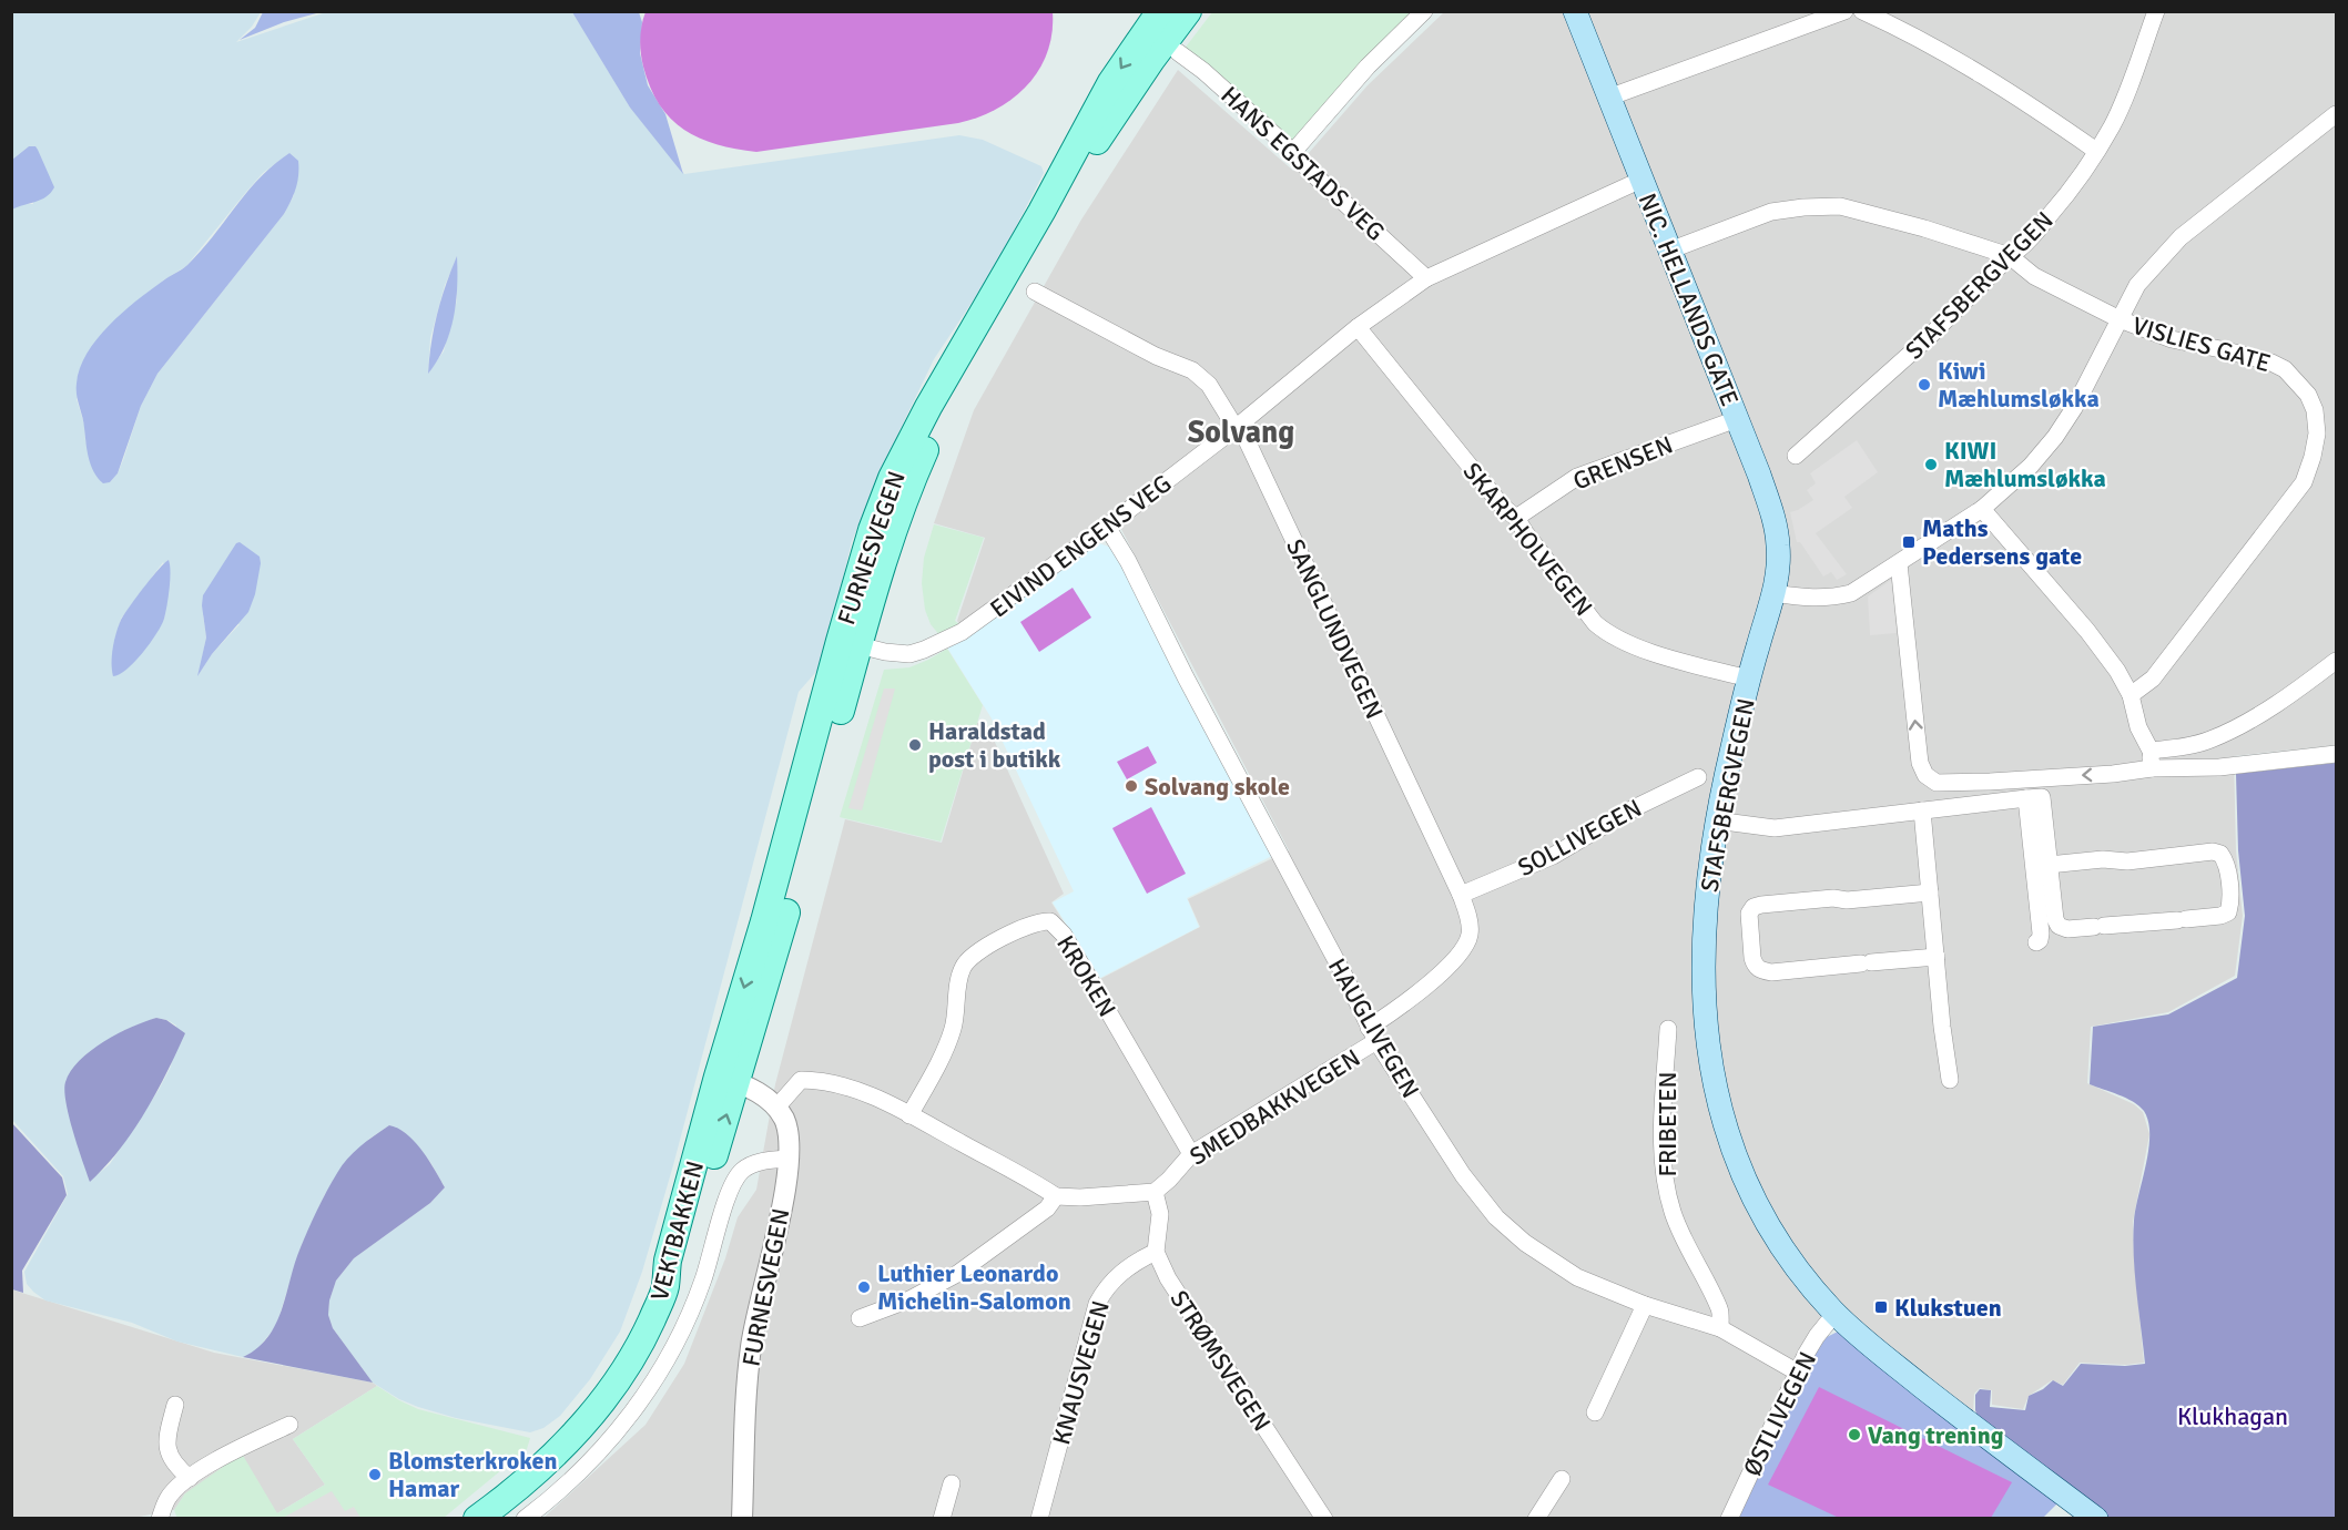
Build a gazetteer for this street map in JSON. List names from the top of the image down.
{
  "streets": {
    "main road": [
      "STAFSBERGVEGEN",
      "NIC. HELLANDS GATE",
      "FURNESVEGEN",
      "VEKTBAKKEN"
    ],
    "street": [
      "HANS EGSTADS VEG",
      "VISLIES GATE",
      "GRENSEN",
      "SKARPHOLVEGEN",
      "EIVIND ENGENS VEG",
      "SANGLUNDVEGEN",
      "SOLLIVEGEN",
      "KROKEN",
      "HAUGLIVEGEN",
      "SMEDBAKKVEGEN",
      "FRIBETEN",
      "STRØMSVEGEN",
      "KNAUSVEGEN",
      "ØSTLIVEGEN"
    ]
  },
  "crossings": [
    ["HANS EGSTADS VEG", "EIVIND ENGENS VEG"],
    ["STAFSBERGVEGEN", "NIC. HELLANDS GATE"],
    ["STAFSBERGVEGEN", "VISLIES GATE"],
    ["STAFSBERGVEGEN", "SKARPHOLVEGEN"],
    ["STAFSBERGVEGEN", "ØSTLIVEGEN"],
    ["NIC. HELLANDS GATE", "VISLIES GATE"],
    ["NIC. HELLANDS GATE", "GRENSEN"],
    ["NIC. HELLANDS GATE", "EIVIND ENGENS VEG"],
    ["GRENSEN", "SKARPHOLVEGEN"],
    ["SKARPHOLVEGEN", "EIVIND ENGENS VEG"],
    ["EIVIND ENGENS VEG", "FURNESVEGEN"],
    ["EIVIND ENGENS VEG", "SANGLUNDVEGEN"],
    ["EIVIND ENGENS VEG", "HAUGLIVEGEN"],
    ["FURNESVEGEN", "VEKTBAKKEN"],
    ["SANGLUNDVEGEN", "SOLLIVEGEN"],
    ["SANGLUNDVEGEN", "HAUGLIVEGEN"],
    ["SANGLUNDVEGEN", "SMEDBAKKVEGEN"],
    ["KROKEN", "SMEDBAKKVEGEN"],
    ["HAUGLIVEGEN", "SMEDBAKKVEGEN"],
    ["HAUGLIVEGEN", "FRIBETEN"],
    ["HAUGLIVEGEN", "ØSTLIVEGEN"],
    ["STRØMSVEGEN", "KNAUSVEGEN"]
  ],
  "districts": ["Solvang"],
  "parks": ["Klukhagan"],
  "places": {
    "other": [
      "Kiwi Mæhlumsløkka",
      "KIWI Mæhlumsløkka",
      "Haraldstad post i butikk",
      "Solvang skole",
      "Luthier Leonardo Michelin-Salomon",
      "Vang trening",
      "Blomsterkroken Hamar"
    ],
    "transit": ["Maths Pedersens gate", "Klukstuen"]
  }
}
